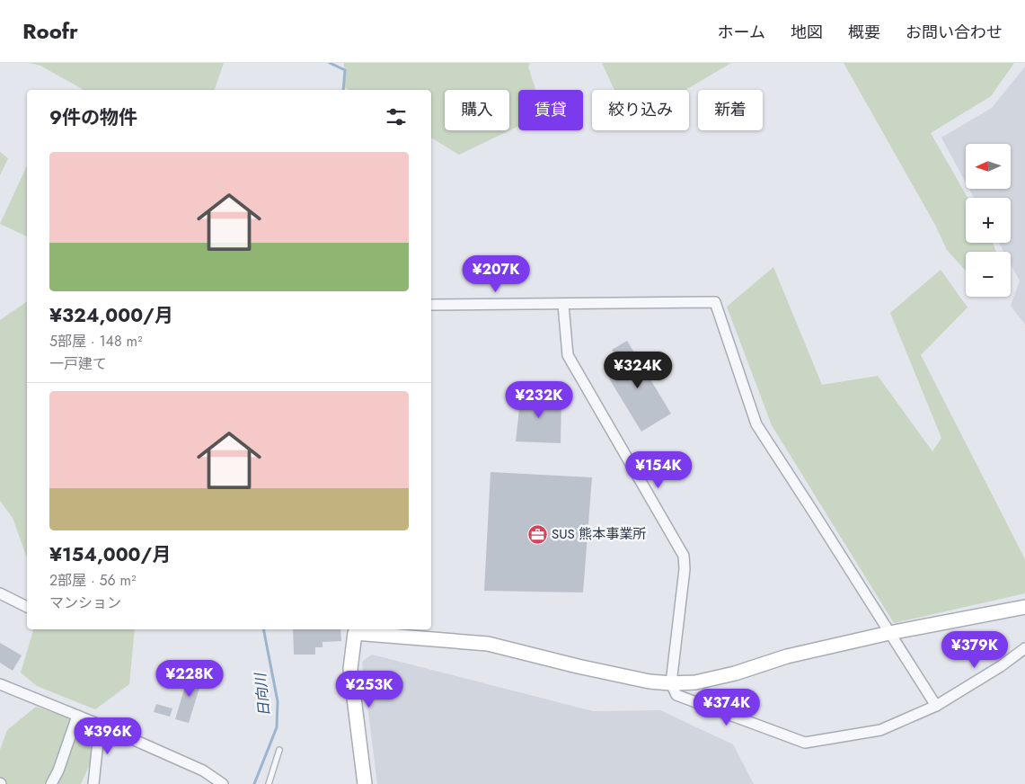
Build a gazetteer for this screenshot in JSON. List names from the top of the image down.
{
  "water": ["日向川"],
  "places": {
    "office": ["SUS 熊本事業所"]
  },
  "north": "left",
  "page": {
    "header": "Roofr",
    "nav": [
      "ホーム",
      "地図",
      "概要",
      "お問い合わせ"
    ],
    "chip": [
      "購入",
      "賃貸",
      "絞り込み",
      "新着"
    ],
    "heading": "9件の物件",
    "map_buttons": ["+", "−"],
    "list": [
      {
        "name": "¥324,000/月",
        "note": "5部屋 · 148 m² · 一戸建て"
      },
      {
        "name": "¥154,000/月",
        "note": "2部屋 · 56 m² · マンション"
      }
    ],
    "price": [
      "¥207K",
      "¥324K",
      "¥232K",
      "¥154K",
      "¥379K",
      "¥228K",
      "¥253K",
      "¥374K",
      "¥396K"
    ]
  }
}
